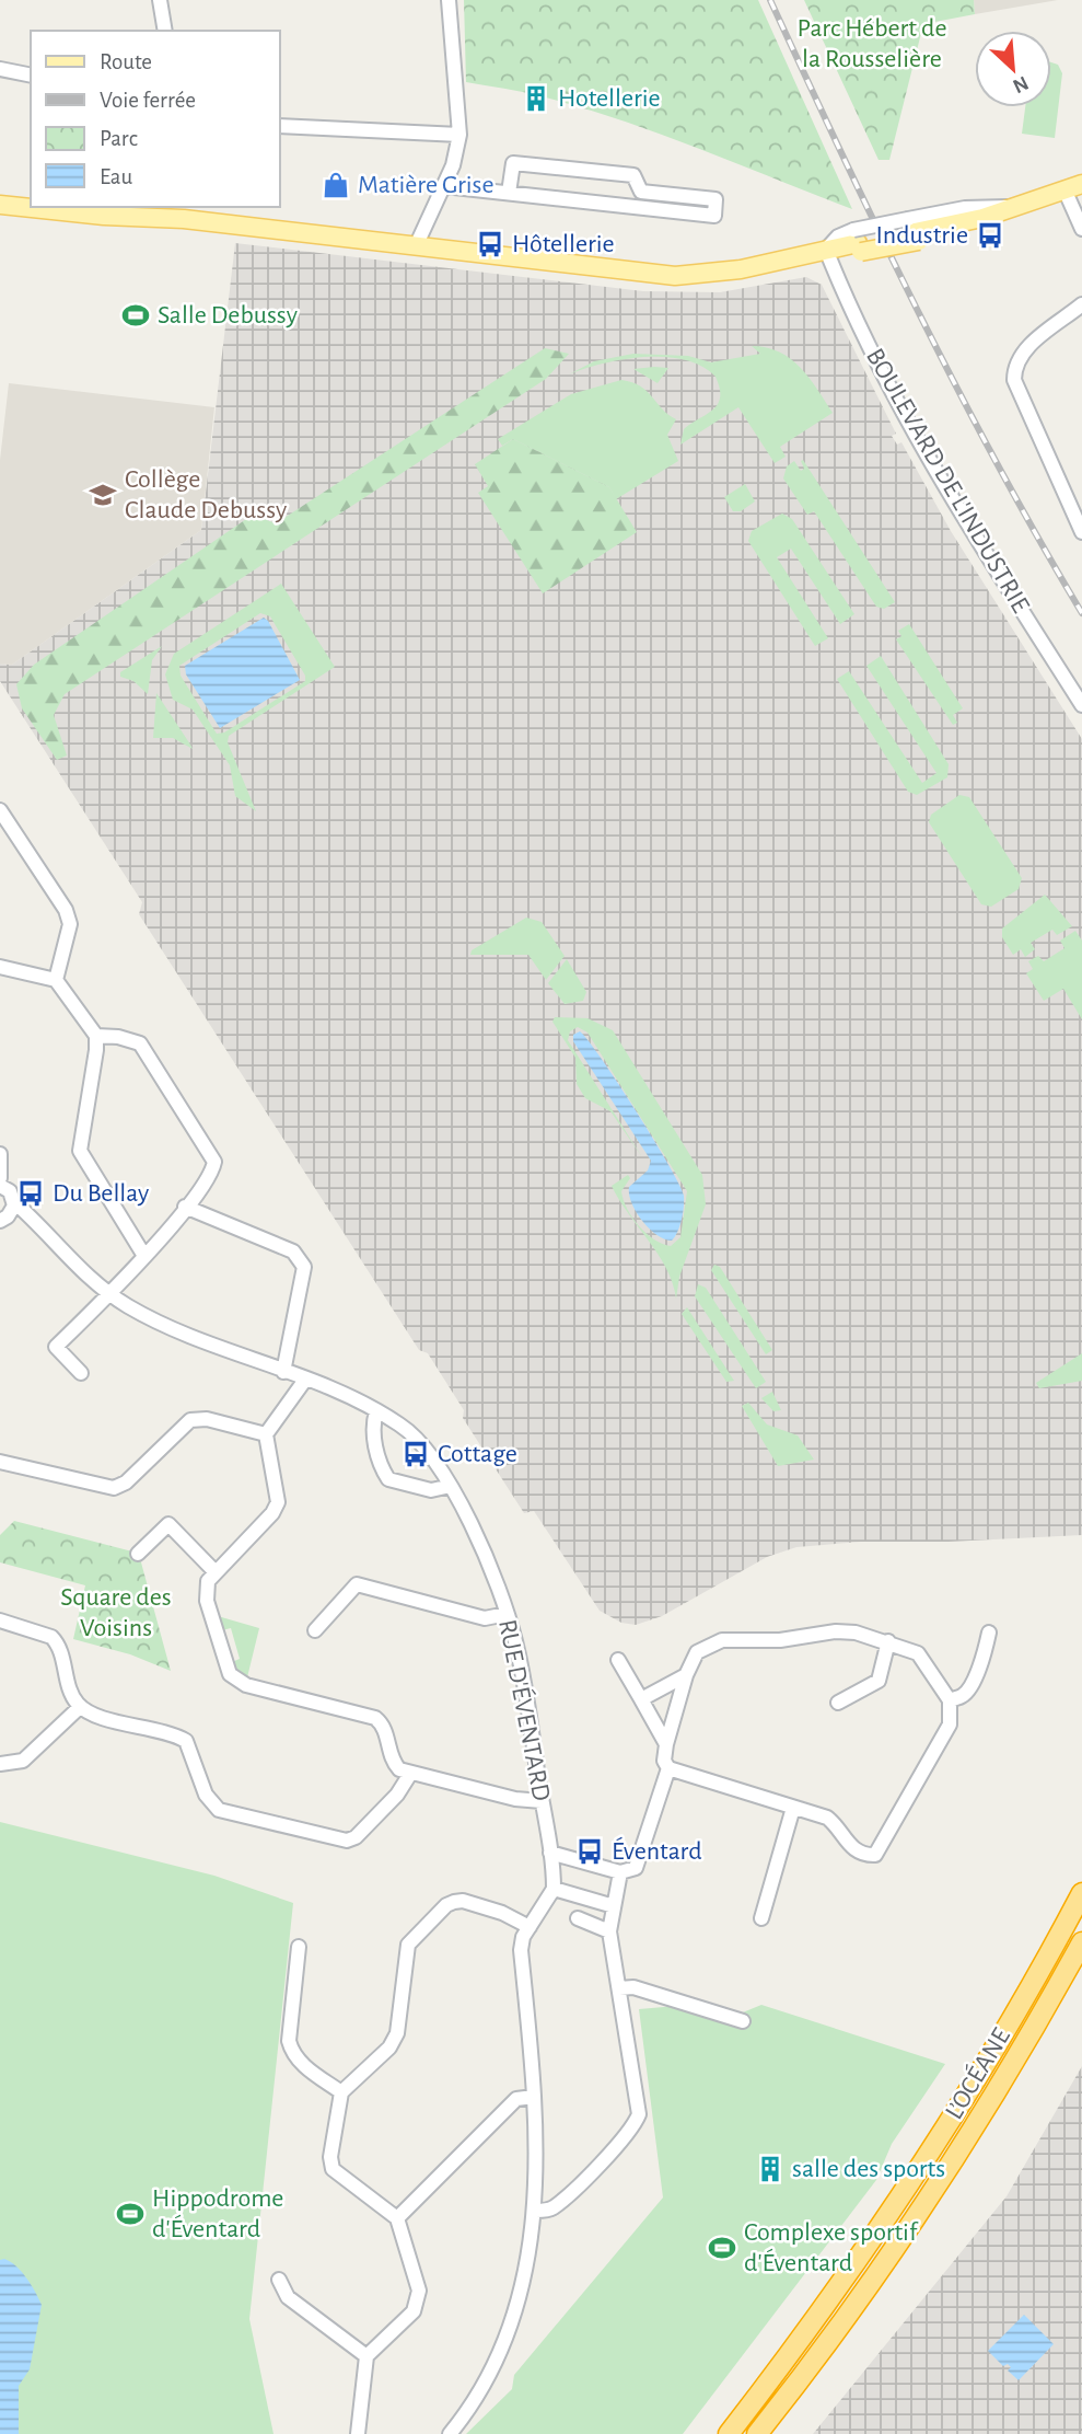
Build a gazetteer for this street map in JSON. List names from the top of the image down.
{
  "streets": {
    "highway": ["L’OCÉANE"],
    "street": ["BOULEVARD DE L'INDUSTRIE", "RUE D'ÉVENTARD"]
  },
  "parks": ["Parc Hébert de la Rousselière", "Square des Voisins"],
  "places": {
    "building": ["Hotellerie", "salle des sports"],
    "shop": ["Matière Grise"],
    "bus stop": [
      "Industrie",
      "Hôtellerie",
      "Du Bellay",
      "Cottage",
      "Éventard"
    ],
    "sports": ["Salle Debussy", "Hippodrome d'Éventard", "Complexe sportif d'Éventard"],
    "school or university": ["Collège Claude Debussy"]
  },
  "legend": [
    "Route",
    "Voie ferrée",
    "Parc",
    "Eau"
  ],
  "north": "bottom right"
}
